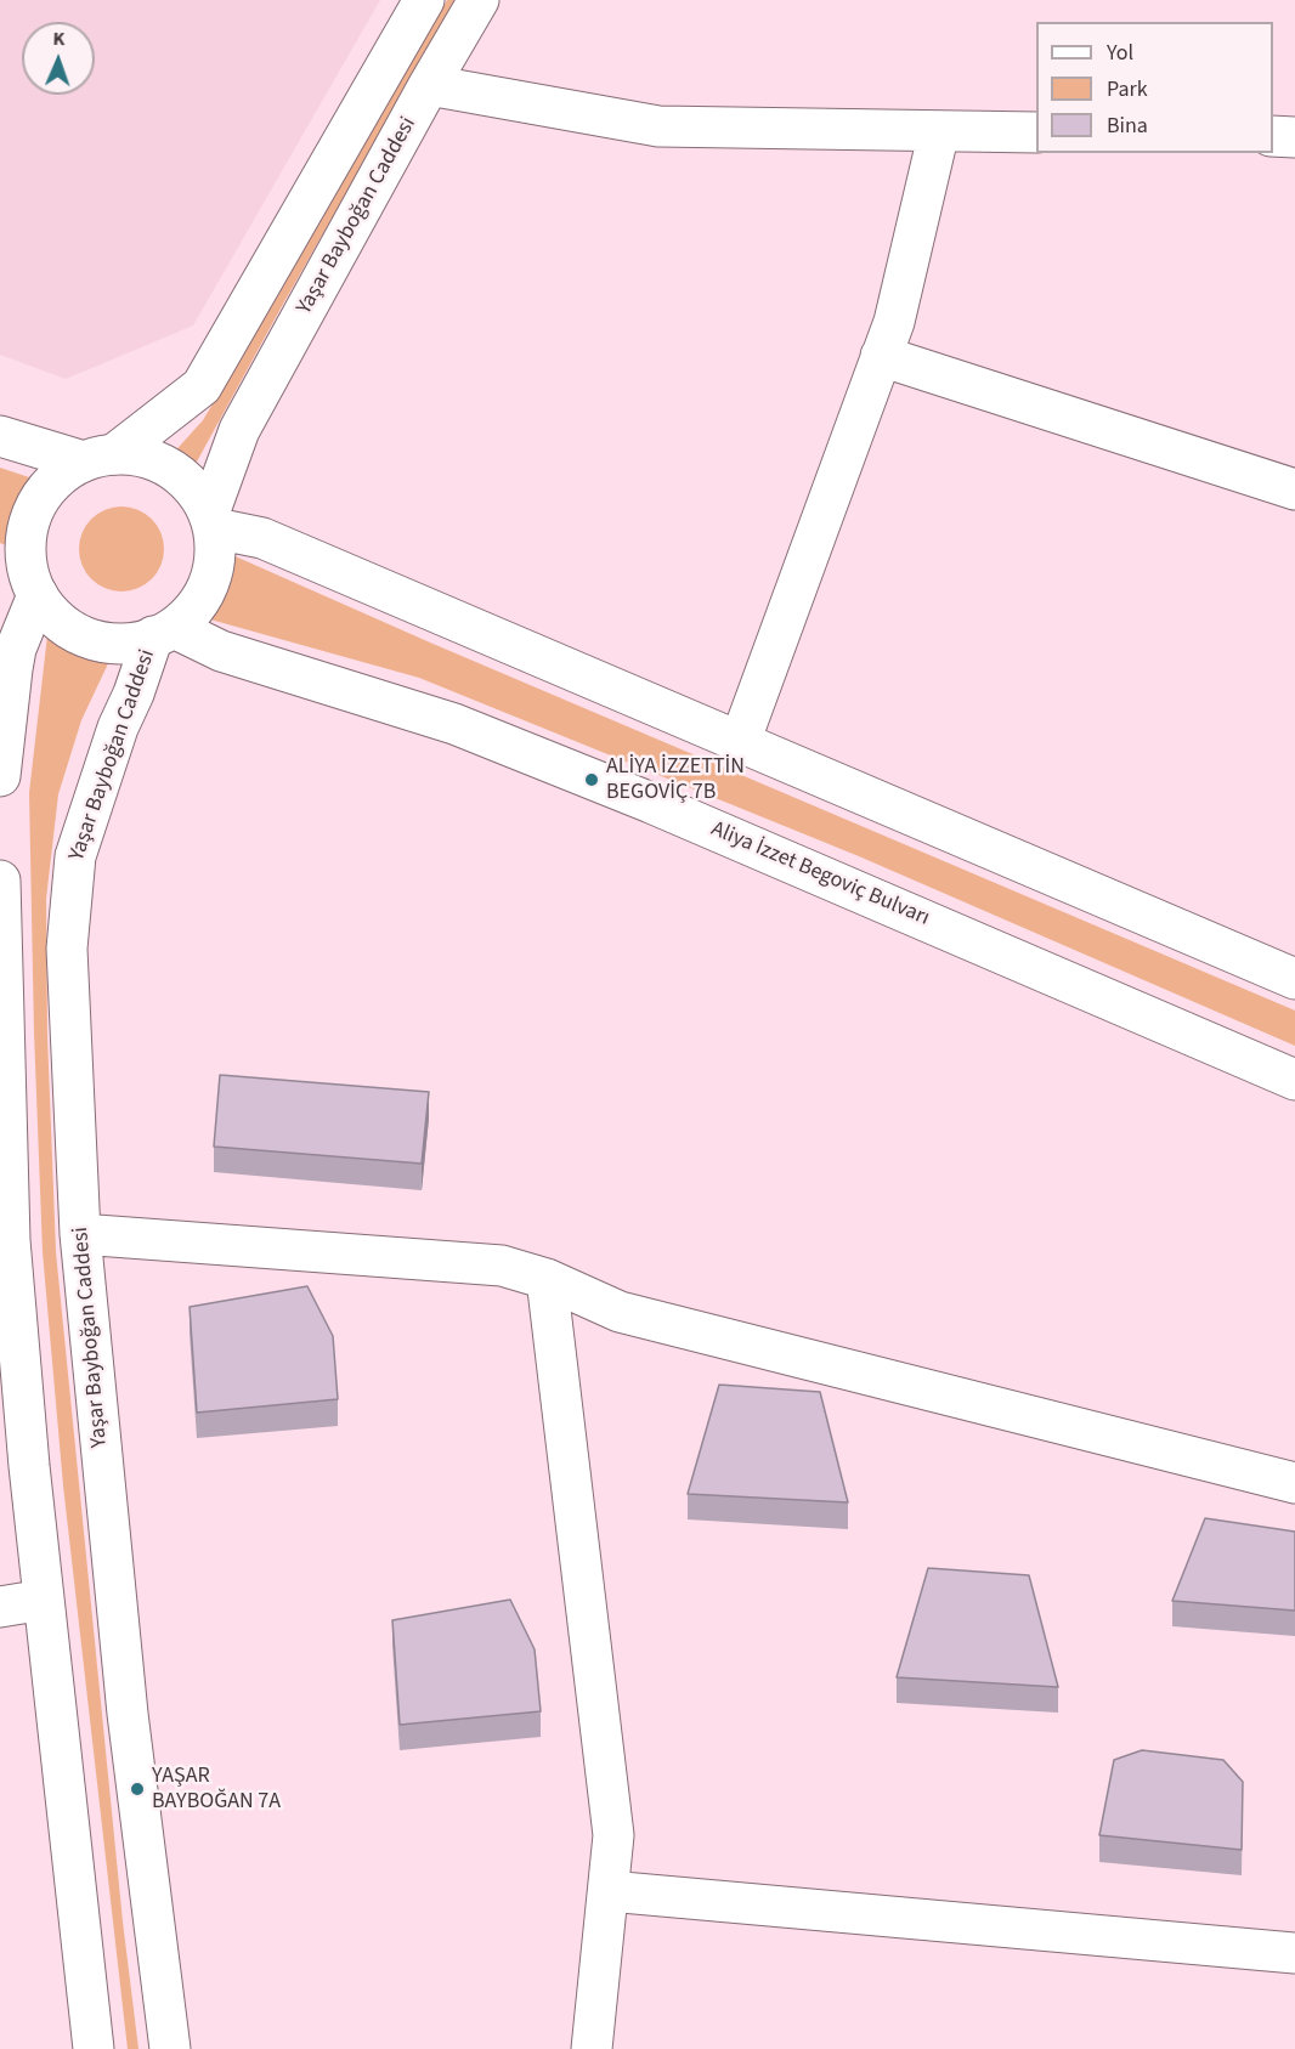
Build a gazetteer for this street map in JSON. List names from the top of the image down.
{
  "streets": {
    "street": ["Yaşar Bayboğan Caddesi", "Aliya İzzet Begoviç Bulvarı"]
  },
  "crossings": [
    ["Yaşar Bayboğan Caddesi", "Aliya İzzet Begoviç Bulvarı"]
  ],
  "places": ["ALİYA İZZETTİN BEGOVİÇ 7B", "YAŞAR BAYBOĞAN 7A"],
  "legend": ["Yol", "Park", "Bina"],
  "north": "top"
}
